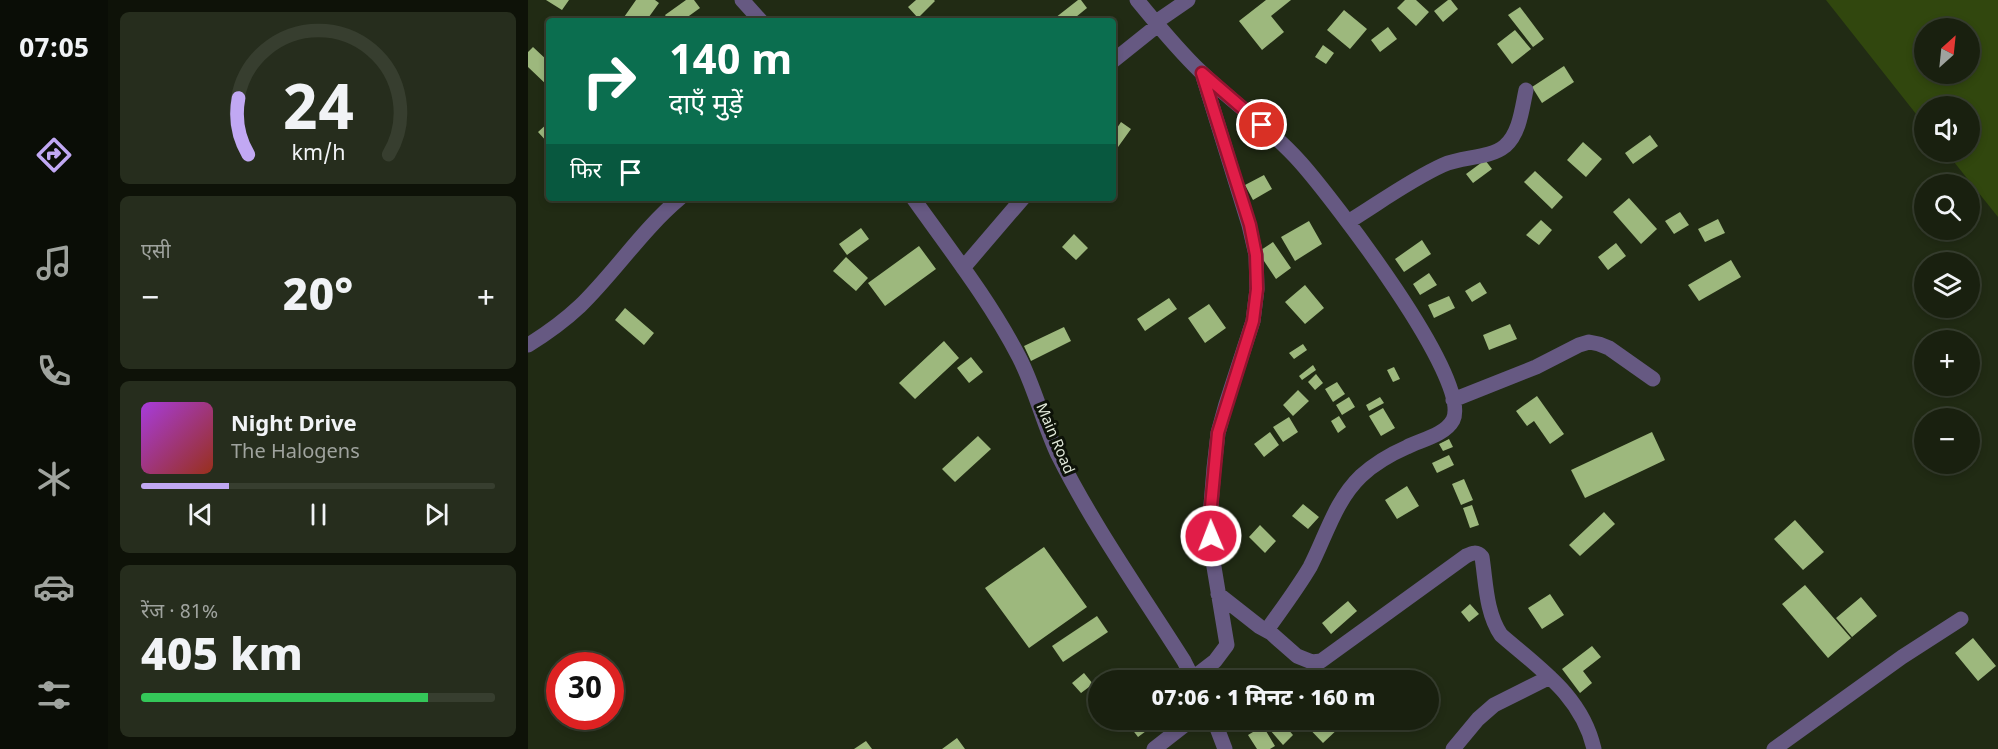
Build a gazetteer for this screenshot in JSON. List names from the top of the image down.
{
  "streets": {
    "street": ["Main Road"]
  },
  "north": "top right",
  "page": {
    "tabs": "07:05",
    "map_buttons": ["+", "−"],
    "turn": ["140 m", "दाएँ मुड़ें"],
    "then": "फिर",
    "tile": [
      "एसी",
      ["रेंज · 81%", "405 km"]
    ],
    "heat": ["−", "20°", "+"],
    "song": ["Night Drive", "The Halogens"],
    "limit": "30",
    "trip": "07:06 · 1 मिनट · 160 m",
    "gauge": ["24", "km/h"]
  }
}
